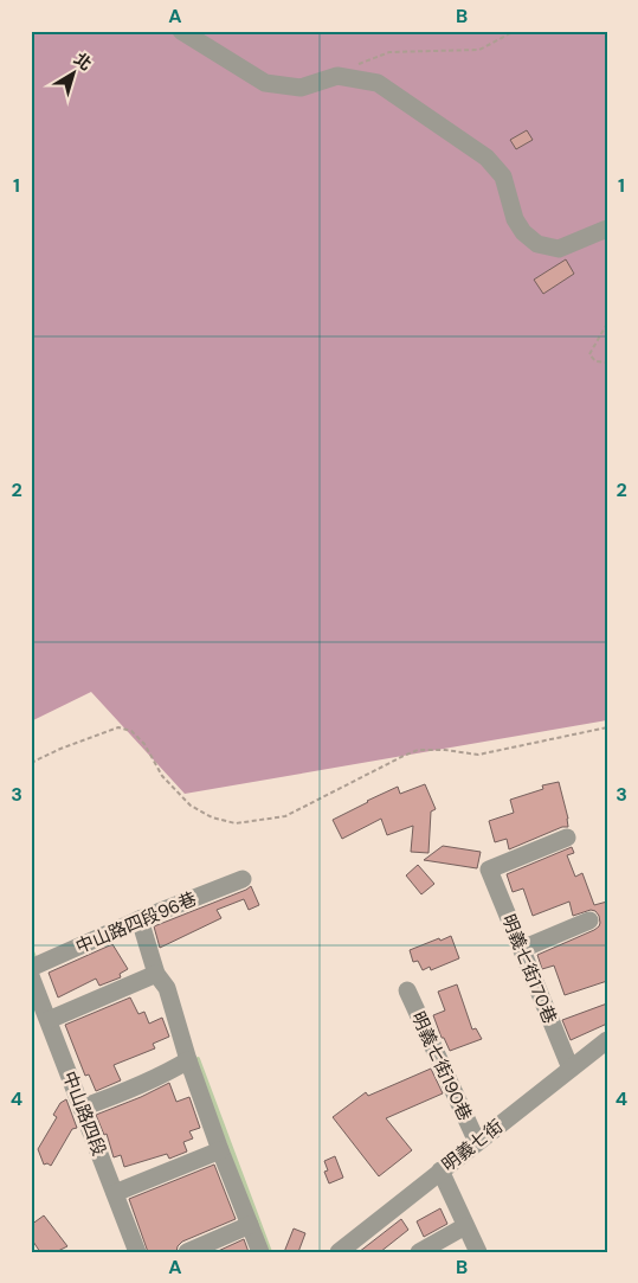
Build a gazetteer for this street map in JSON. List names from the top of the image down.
{
  "streets": {
    "street": [
      "中山路四段96巷",
      "明義七街170巷",
      "明義七街190巷",
      "中山路四段",
      "明義七街"
    ]
  },
  "crossings": [
    ["明義七街170巷", "明義七街"],
    ["明義七街190巷", "明義七街"]
  ],
  "north": "top right",
  "grid": {
    "columns": ["A", "B"],
    "rows": [
      "1",
      "2",
      "3",
      "4"
    ]
  }
}
